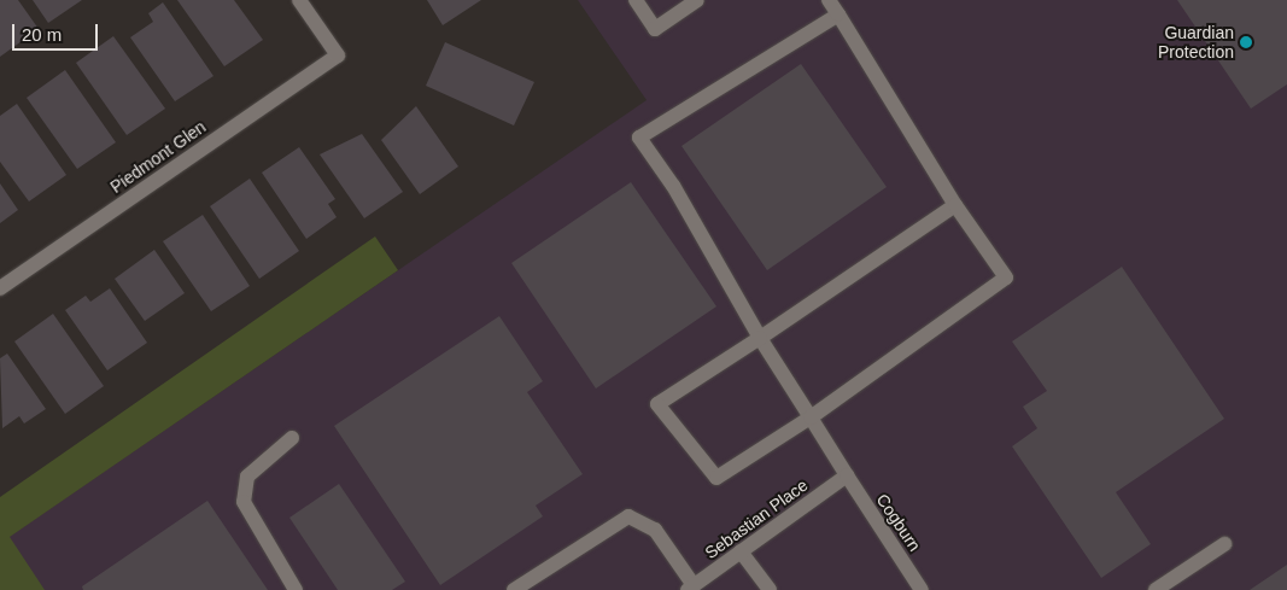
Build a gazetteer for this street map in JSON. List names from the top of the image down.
{
  "streets": {
    "street": ["Piedmont Glen", "Sebastian Place", "Cogburn"]
  },
  "crossings": [
    ["Sebastian Place", "Cogburn"]
  ],
  "places": ["Guardian Protection"],
  "scale_bar": "20 m"
}
